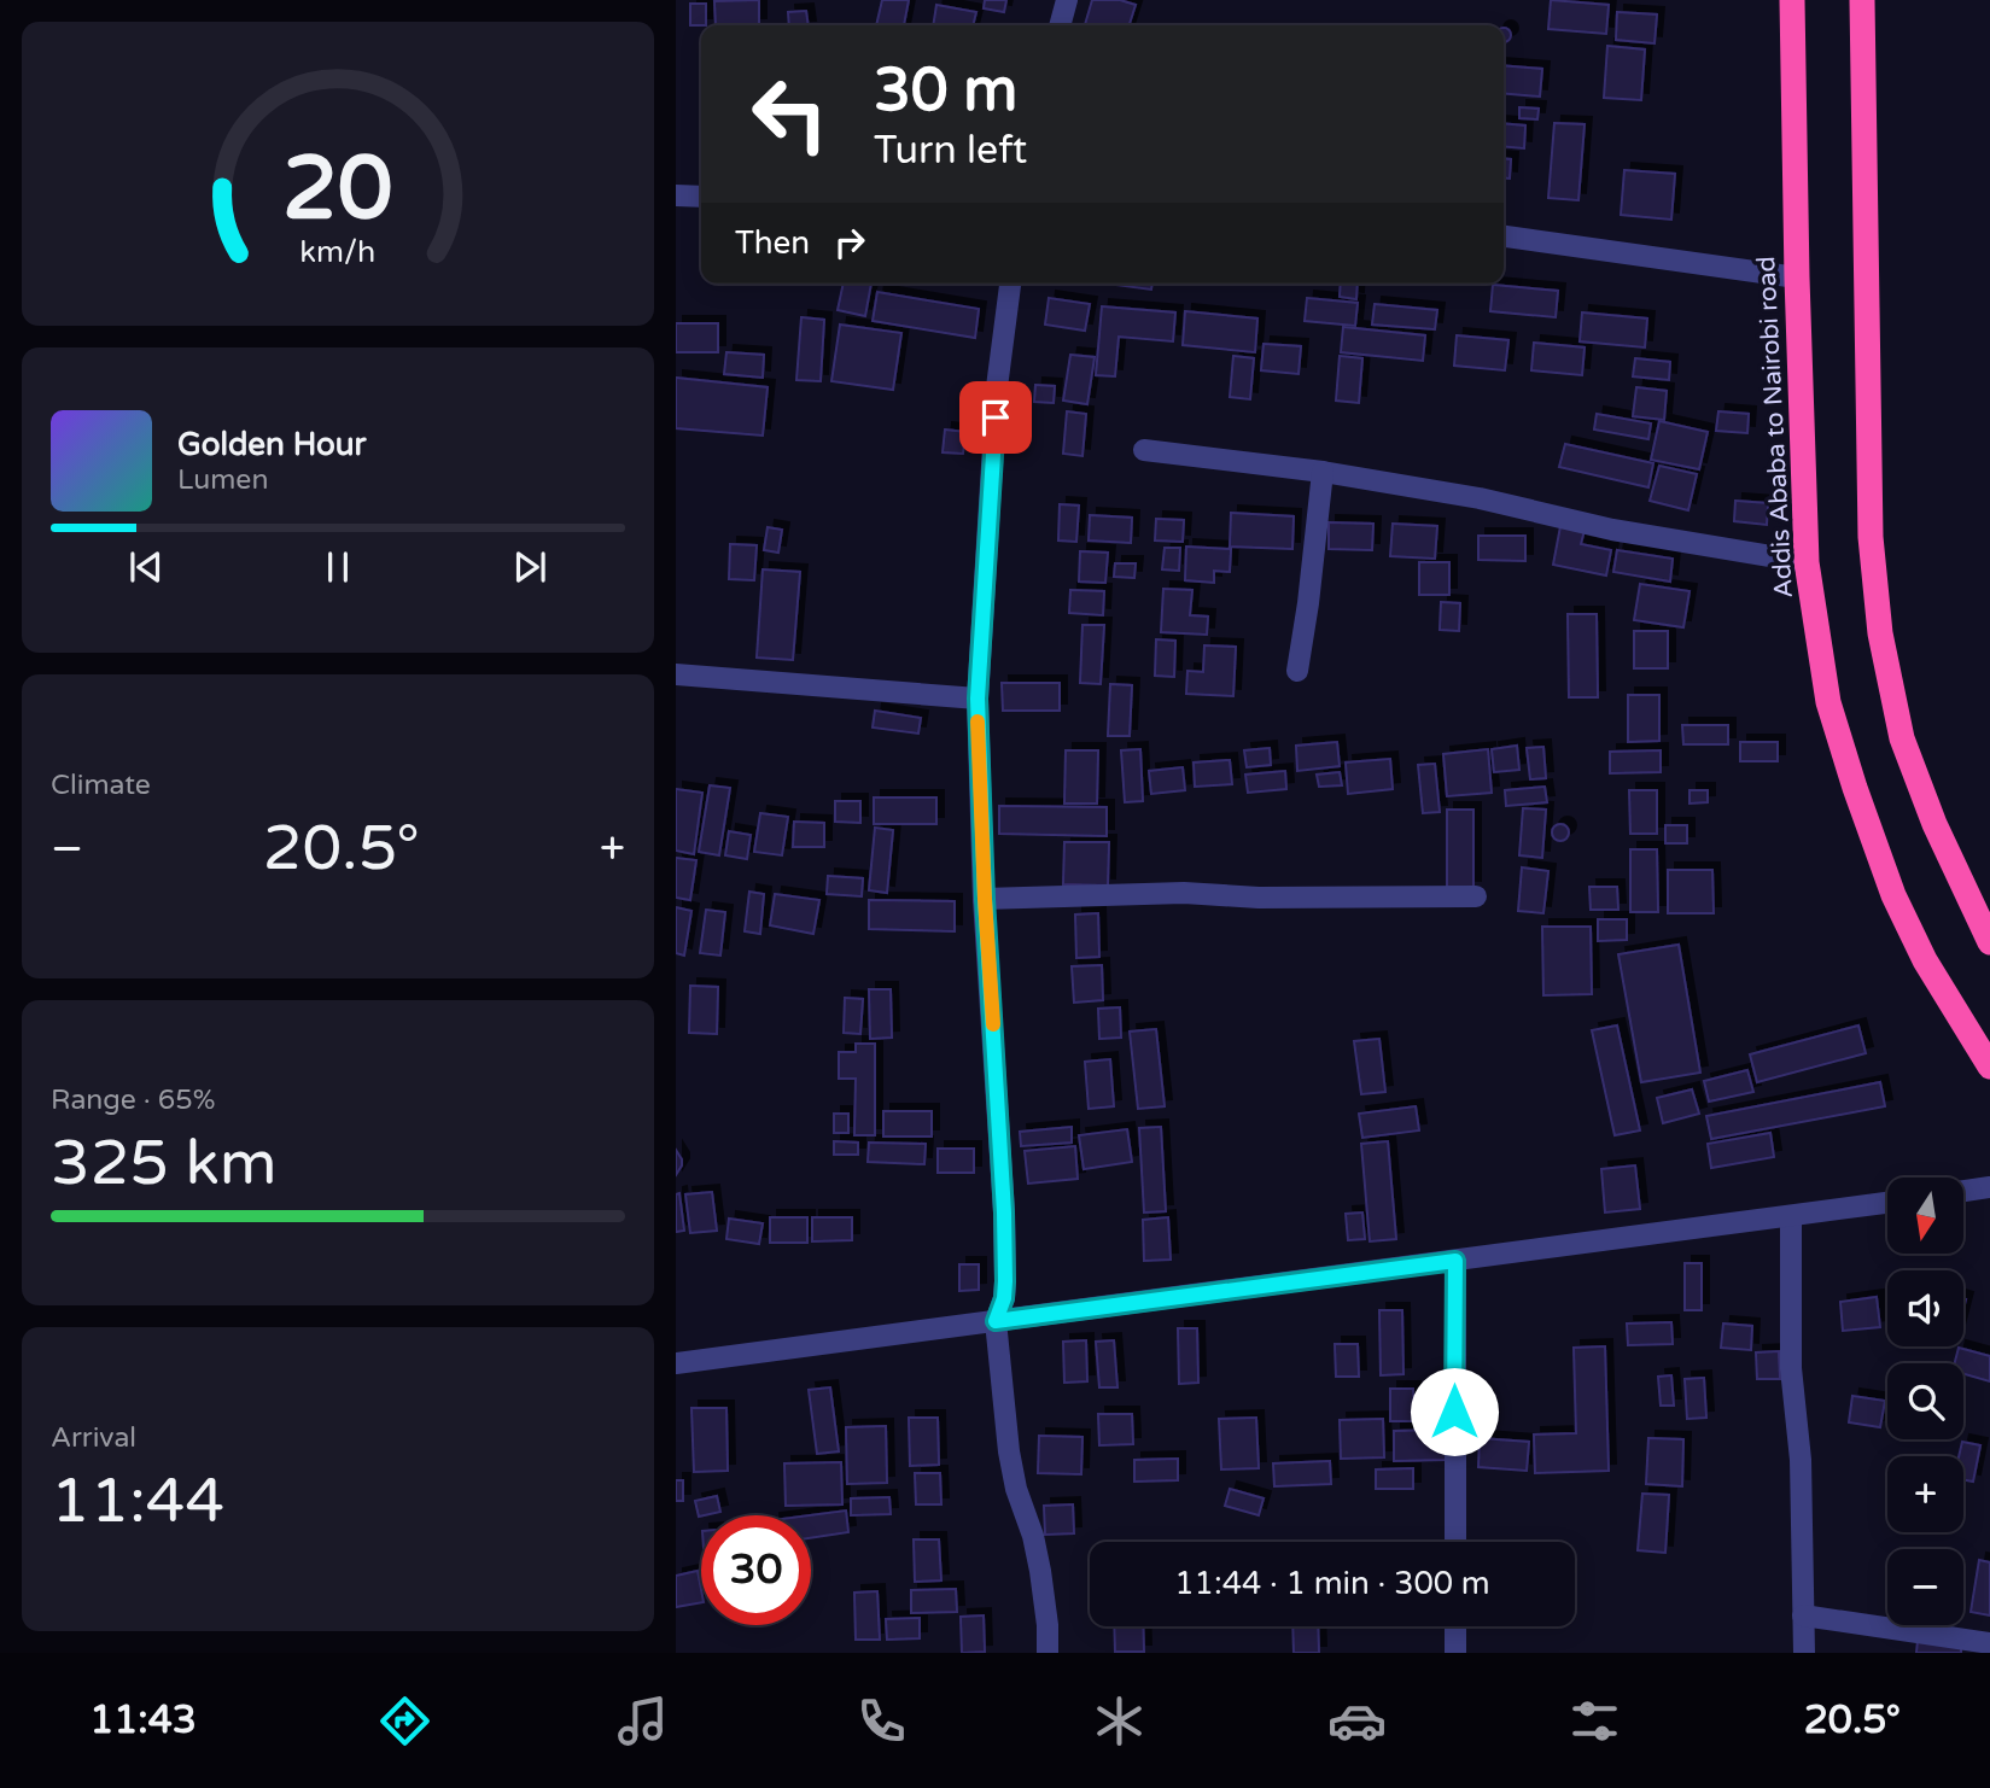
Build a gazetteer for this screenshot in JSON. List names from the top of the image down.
{
  "streets": {
    "highway": ["Addis Ababa to Nairobi road"]
  },
  "north": "bottom",
  "page": {
    "turn": ["30 m", "Turn left"],
    "then": "Then",
    "song": ["Golden Hour", "Lumen"],
    "tile": [
      "Climate",
      ["Range · 65%", "325 km"],
      ["Arrival", "11:44"]
    ],
    "heat": ["−", "20.5°", "+"],
    "map_buttons": ["+", "−"],
    "limit": "30",
    "trip": "11:44 · 1 min · 300 m",
    "tabs": ["11:43", "20.5°"],
    "gauge": ["20", "km/h"]
  }
}
